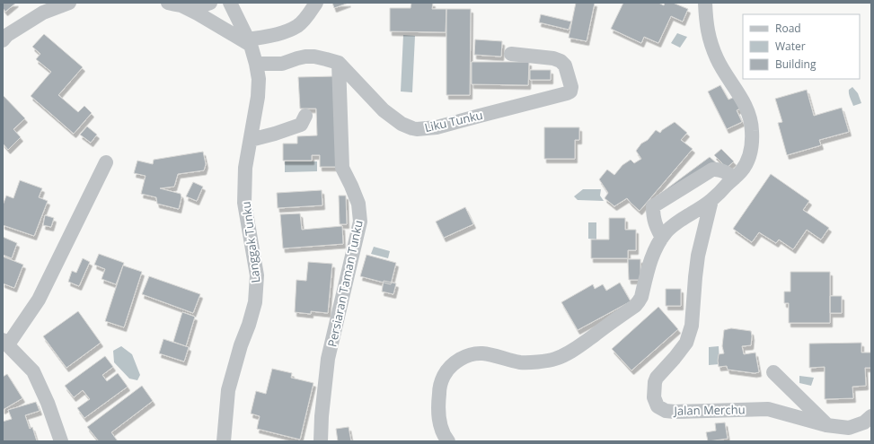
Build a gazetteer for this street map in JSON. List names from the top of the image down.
{
  "streets": {
    "street": [
      "Liku Tunku",
      "Langgak Tunku",
      "Persiaran Taman Tunku",
      "Jalan Merchu"
    ]
  },
  "crossings": [
    ["Liku Tunku", "Persiaran Taman Tunku"]
  ],
  "legend": ["Road", "Water", "Building"]
}
